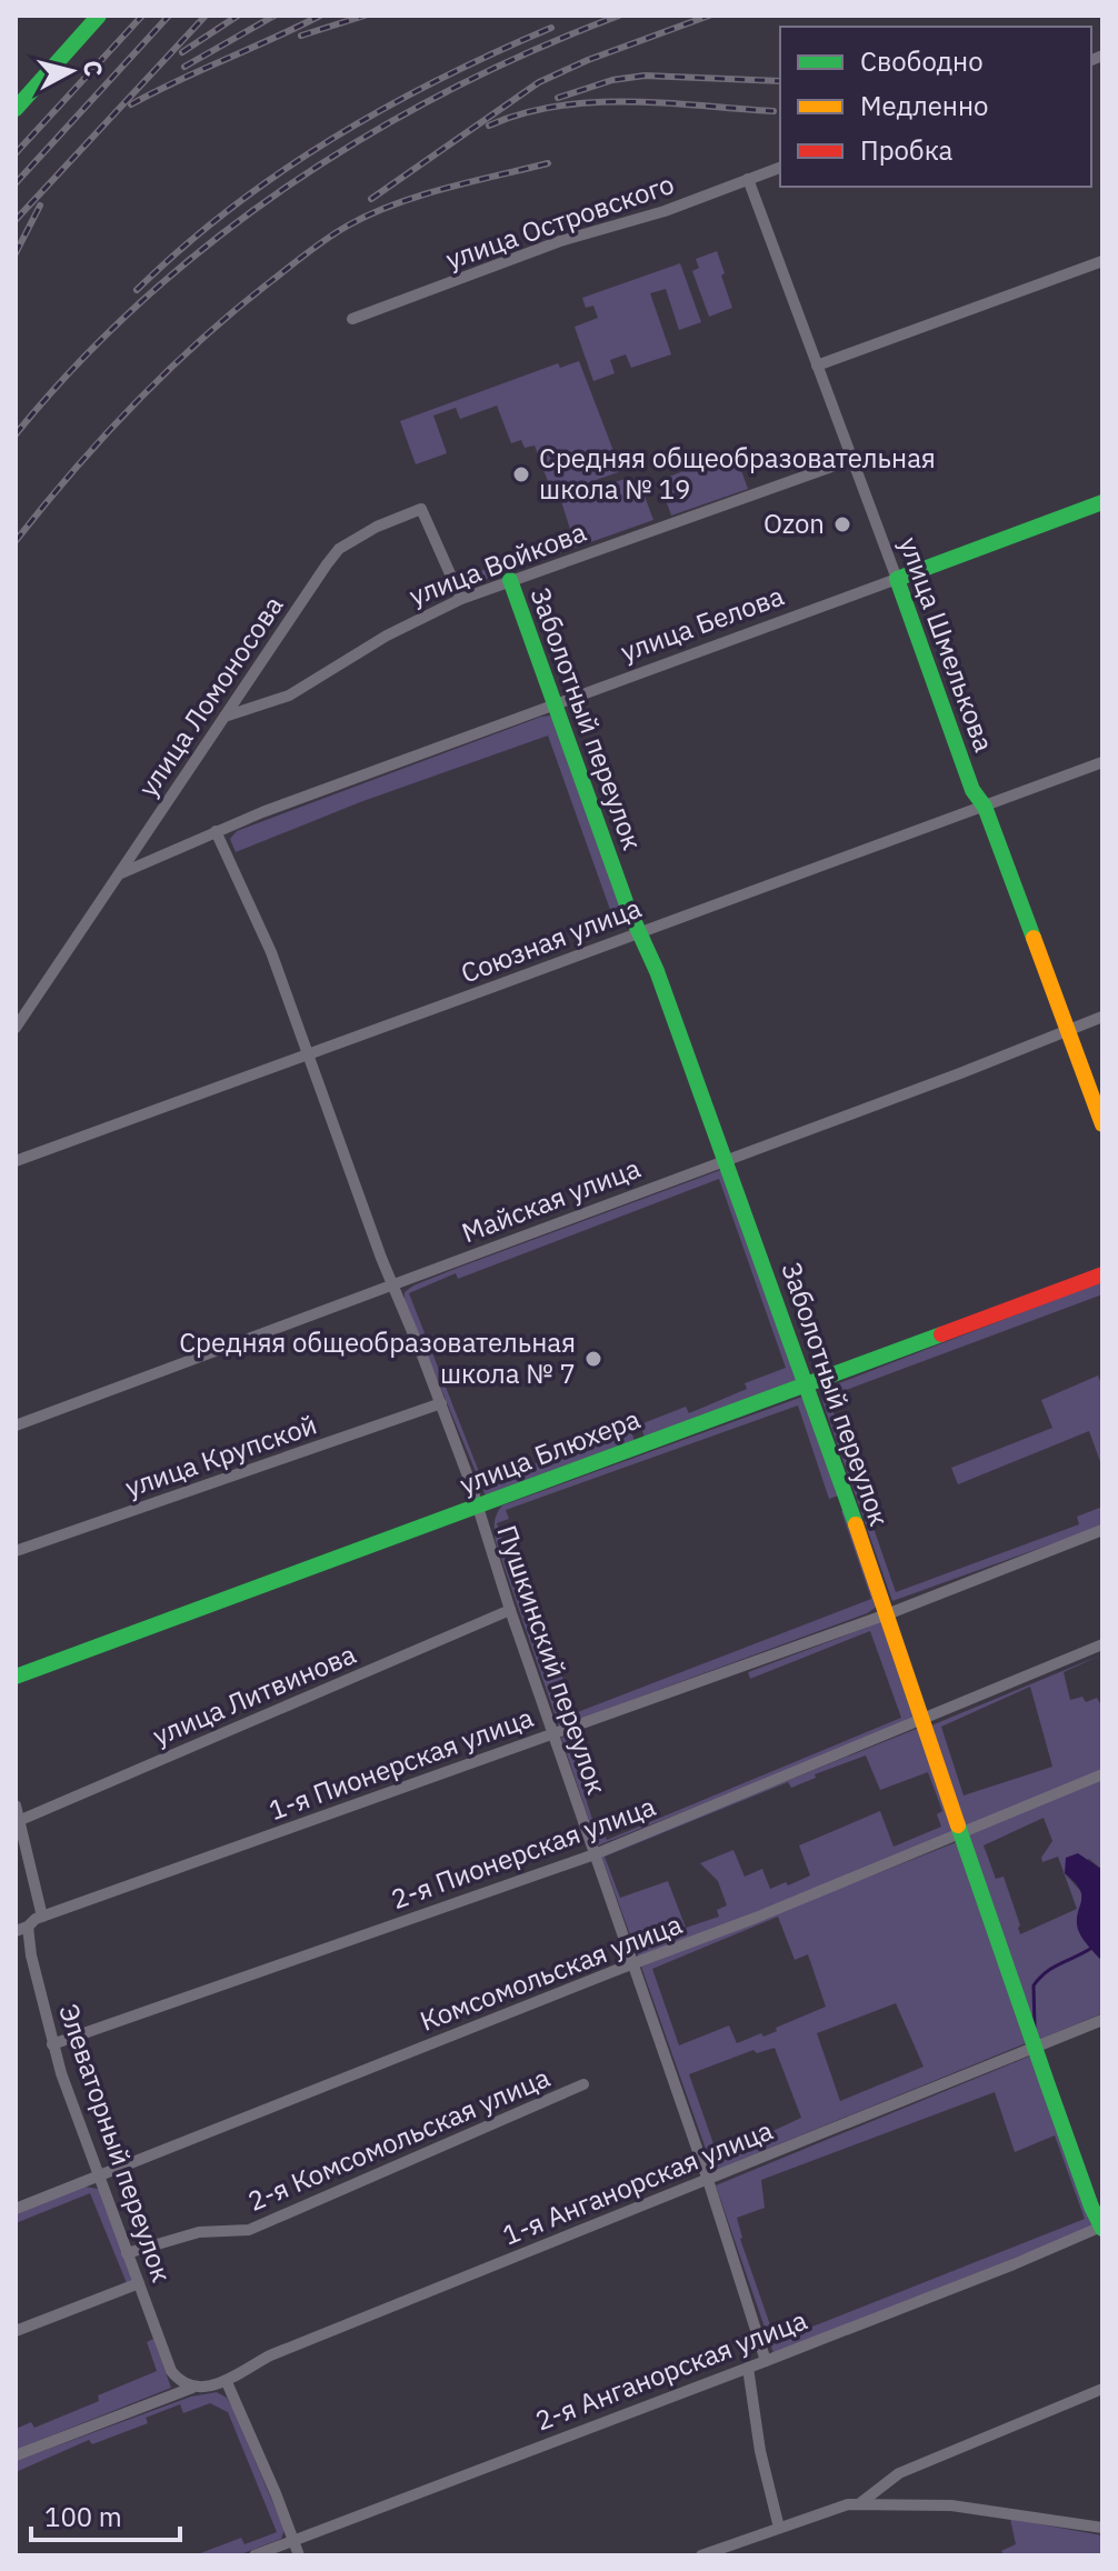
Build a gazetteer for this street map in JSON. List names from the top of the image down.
{
  "streets": {
    "street": [
      "улица Островского",
      "улица Войкова",
      "улица Белова",
      "улица Шмелькова",
      "улица Ломоносова",
      "Заболотный переулок",
      "Союзная улица",
      "Майская улица",
      "улица Блюхера",
      "улица Крупской",
      "Пушкинский переулок",
      "улица Литвинова",
      "1-я Пионерская улица",
      "2-я Пионерская улица",
      "Комсомольская улица",
      "2-я Комсомольская улица",
      "Элеваторный переулок",
      "1-я Анганорская улица",
      "2-я Анганорская улица"
    ]
  },
  "crossings": [
    ["улица Островского", "улица Шмелькова"],
    ["улица Войкова", "улица Шмелькова"],
    ["улица Войкова", "улица Ломоносова"],
    ["улица Войкова", "Заболотный переулок"],
    ["улица Белова", "улица Шмелькова"],
    ["улица Белова", "улица Ломоносова"],
    ["улица Белова", "Заболотный переулок"],
    ["улица Белова", "Пушкинский переулок"],
    ["улица Шмелькова", "Союзная улица"],
    ["улица Шмелькова", "Майская улица"],
    ["Заболотный переулок", "Союзная улица"],
    ["Заболотный переулок", "Майская улица"],
    ["Заболотный переулок", "улица Блюхера"],
    ["Заболотный переулок", "1-я Пионерская улица"],
    ["Заболотный переулок", "2-я Пионерская улица"],
    ["Заболотный переулок", "Комсомольская улица"],
    ["Заболотный переулок", "1-я Анганорская улица"],
    ["Заболотный переулок", "2-я Анганорская улица"],
    ["Союзная улица", "Пушкинский переулок"],
    ["Майская улица", "Пушкинский переулок"],
    ["улица Блюхера", "Пушкинский переулок"],
    ["улица Крупской", "Пушкинский переулок"],
    ["Пушкинский переулок", "улица Литвинова"],
    ["Пушкинский переулок", "1-я Пионерская улица"],
    ["Пушкинский переулок", "2-я Пионерская улица"],
    ["Пушкинский переулок", "Комсомольская улица"],
    ["Пушкинский переулок", "1-я Анганорская улица"],
    ["Пушкинский переулок", "2-я Анганорская улица"],
    ["1-я Пионерская улица", "Элеваторный переулок"],
    ["2-я Пионерская улица", "Элеваторный переулок"],
    ["Комсомольская улица", "Элеваторный переулок"],
    ["2-я Комсомольская улица", "Элеваторный переулок"],
    ["Элеваторный переулок", "1-я Анганорская улица"]
  ],
  "places": ["Средняя общеобразовательная школа № 19", "Ozon", "Средняя общеобразовательная школа № 7"],
  "legend": ["Свободно", "Медленно", "Пробка"],
  "scale_bar": "100 m",
  "north": "right"
}
